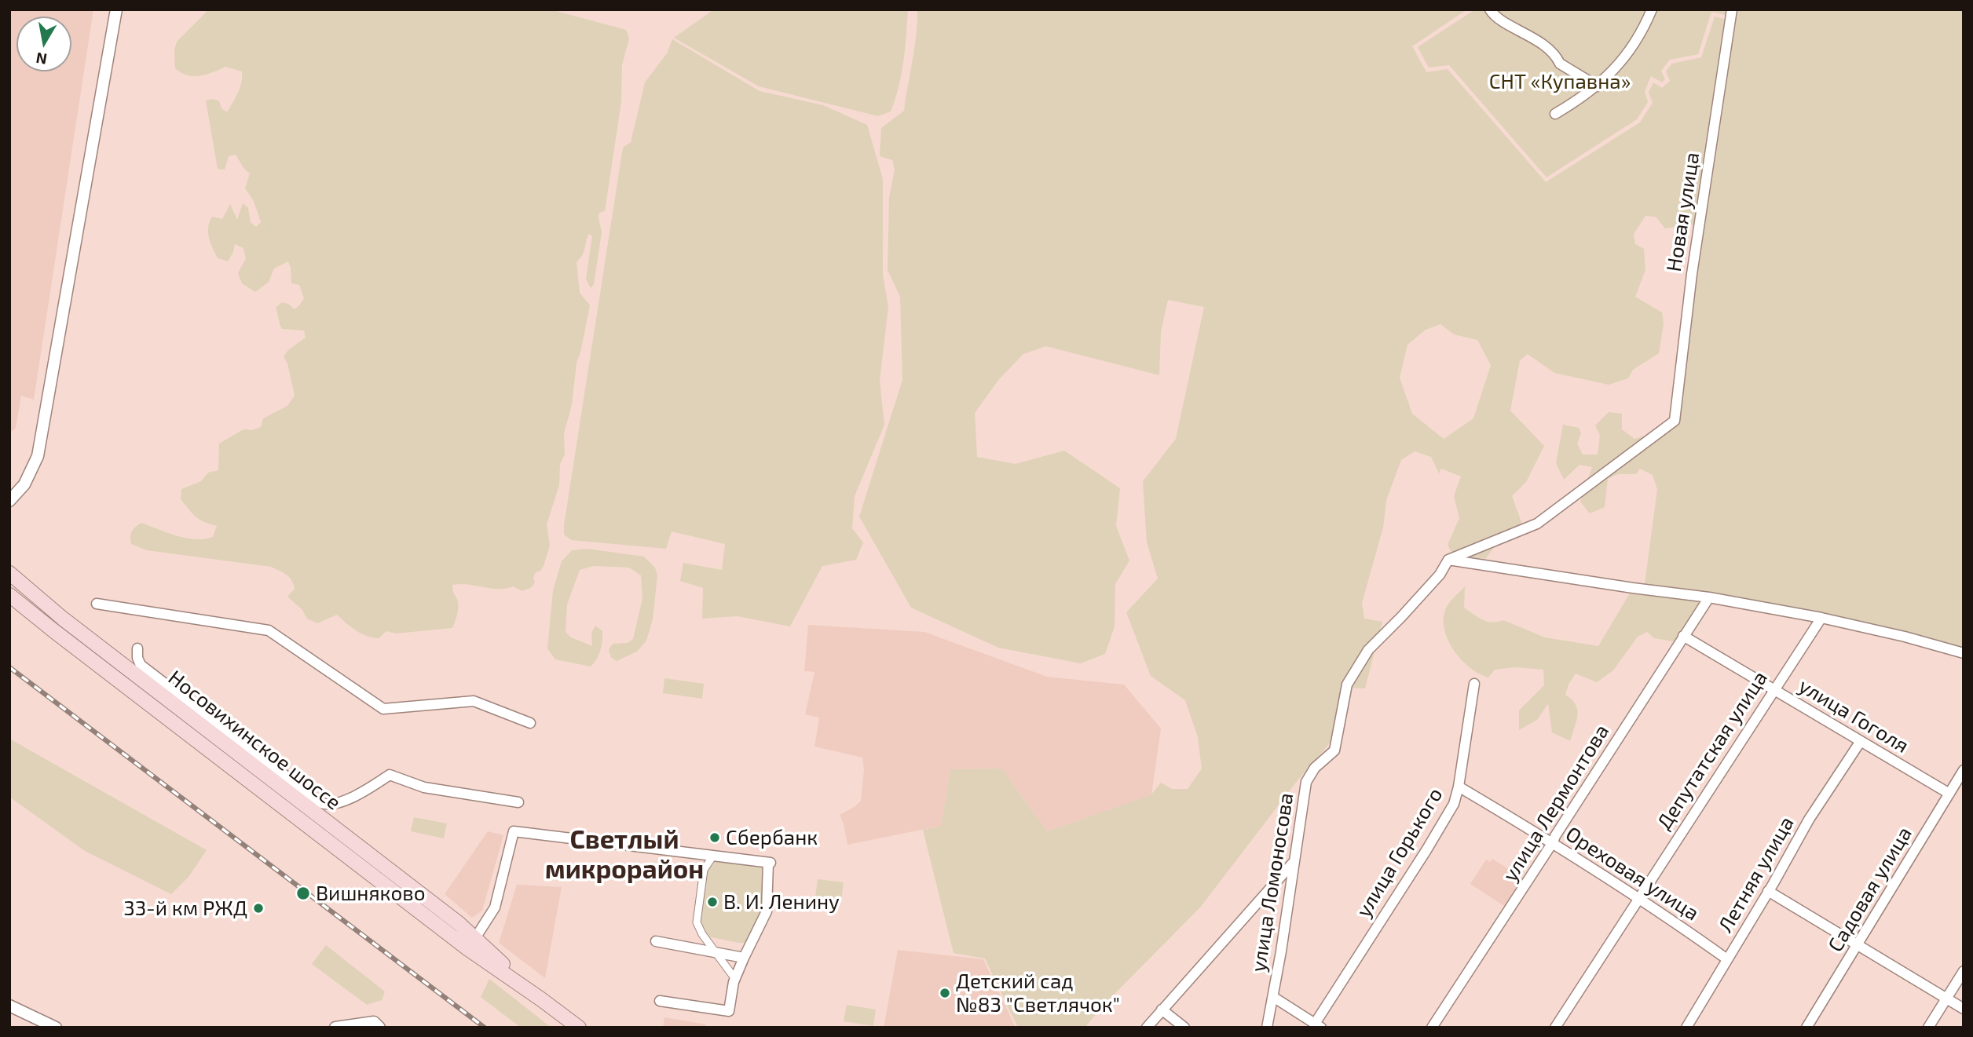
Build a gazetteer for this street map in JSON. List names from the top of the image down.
{
  "streets": {
    "main road": ["Носовихинское шоссе"],
    "street": [
      "Новая улица",
      "улица Гоголя",
      "Депутатская улица",
      "улица Лермонтова",
      "улица Горького",
      "Ореховая улица",
      "Летняя улица",
      "улица Ломоносова",
      "Садовая улица"
    ]
  },
  "crossings": [
    ["Новая улица", "улица Ломоносова"],
    ["улица Гоголя", "Депутатская улица"],
    ["улица Гоголя", "улица Лермонтова"],
    ["улица Гоголя", "Летняя улица"],
    ["улица Гоголя", "Садовая улица"],
    ["Депутатская улица", "Ореховая улица"],
    ["улица Лермонтова", "Ореховая улица"],
    ["улица Горького", "Ореховая улица"],
    ["Ореховая улица", "Летняя улица"]
  ],
  "districts": ["Светлый микрорайон"],
  "parks": ["СНТ «Купавна»"],
  "places": [
    "Сбербанк",
    "Вишняково",
    "В. И. Ленину",
    "33-й км РЖД",
    "Детский сад №83 \"Светлячок\""
  ],
  "north": "bottom"
}
